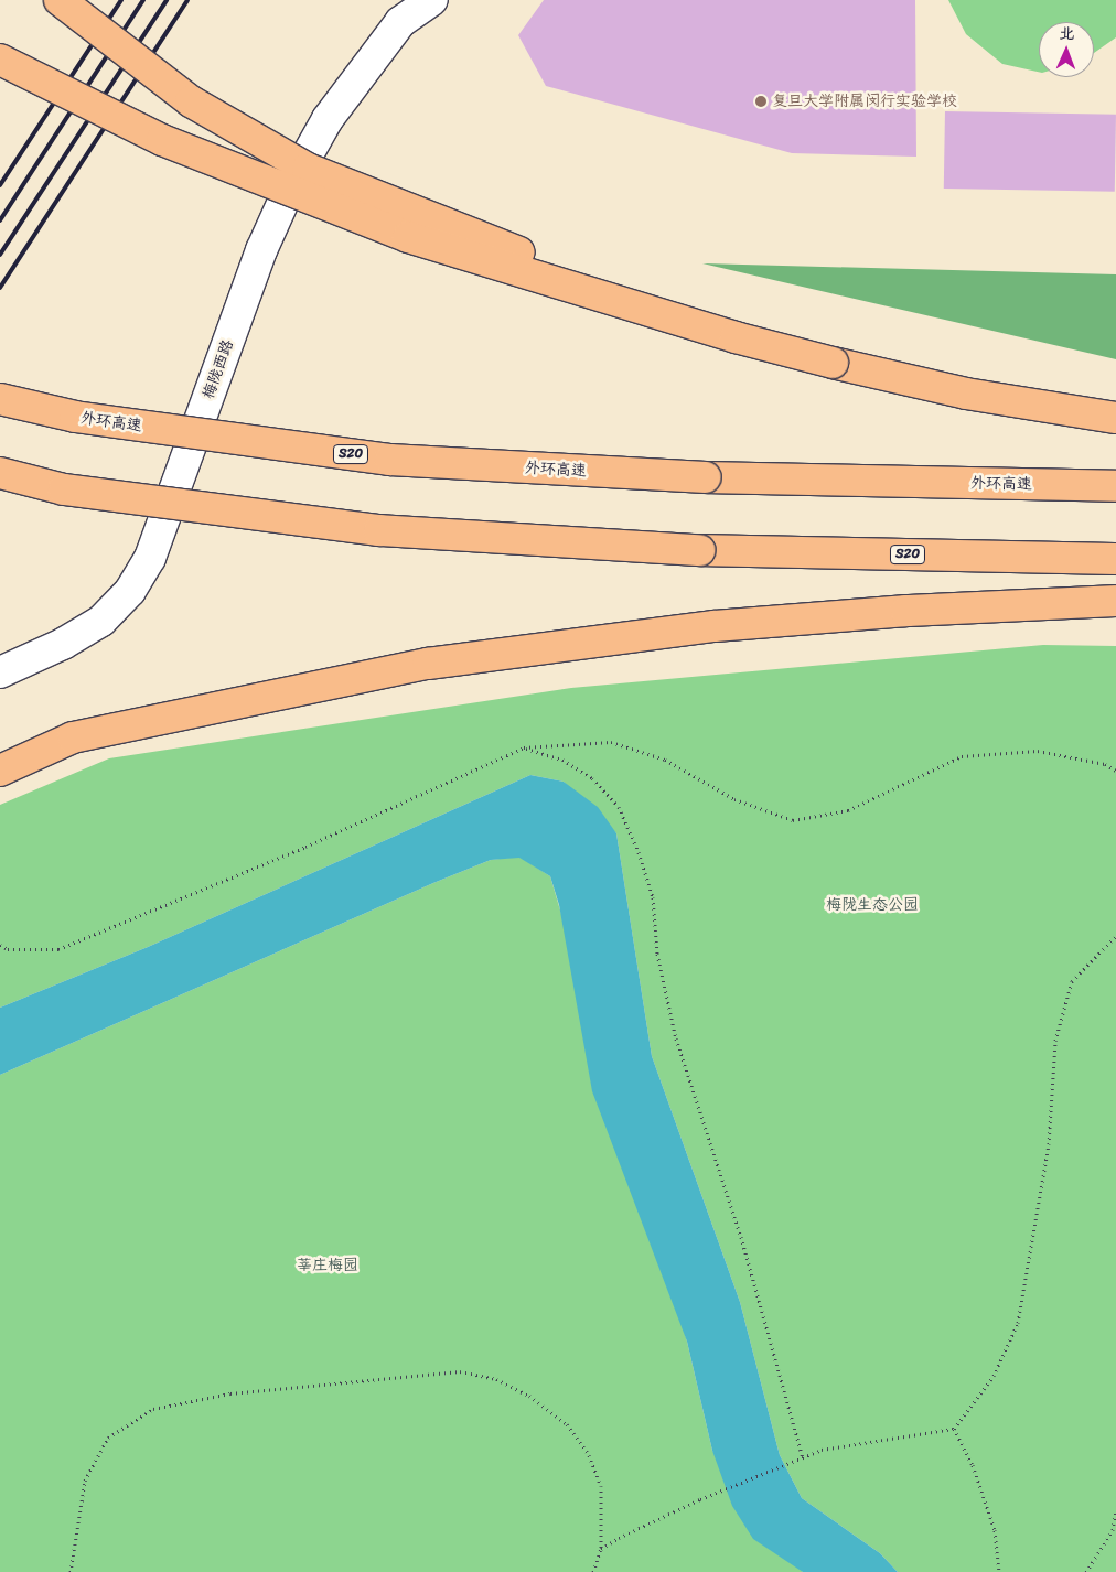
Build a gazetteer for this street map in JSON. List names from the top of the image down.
{
  "streets": {
    "highway": ["外环高速", "S20"],
    "street": ["梅陇西路"]
  },
  "parks": ["梅陇生态公园", "莘庄梅园"],
  "places": ["复旦大学附属闵行实验学校"],
  "north": "top"
}
